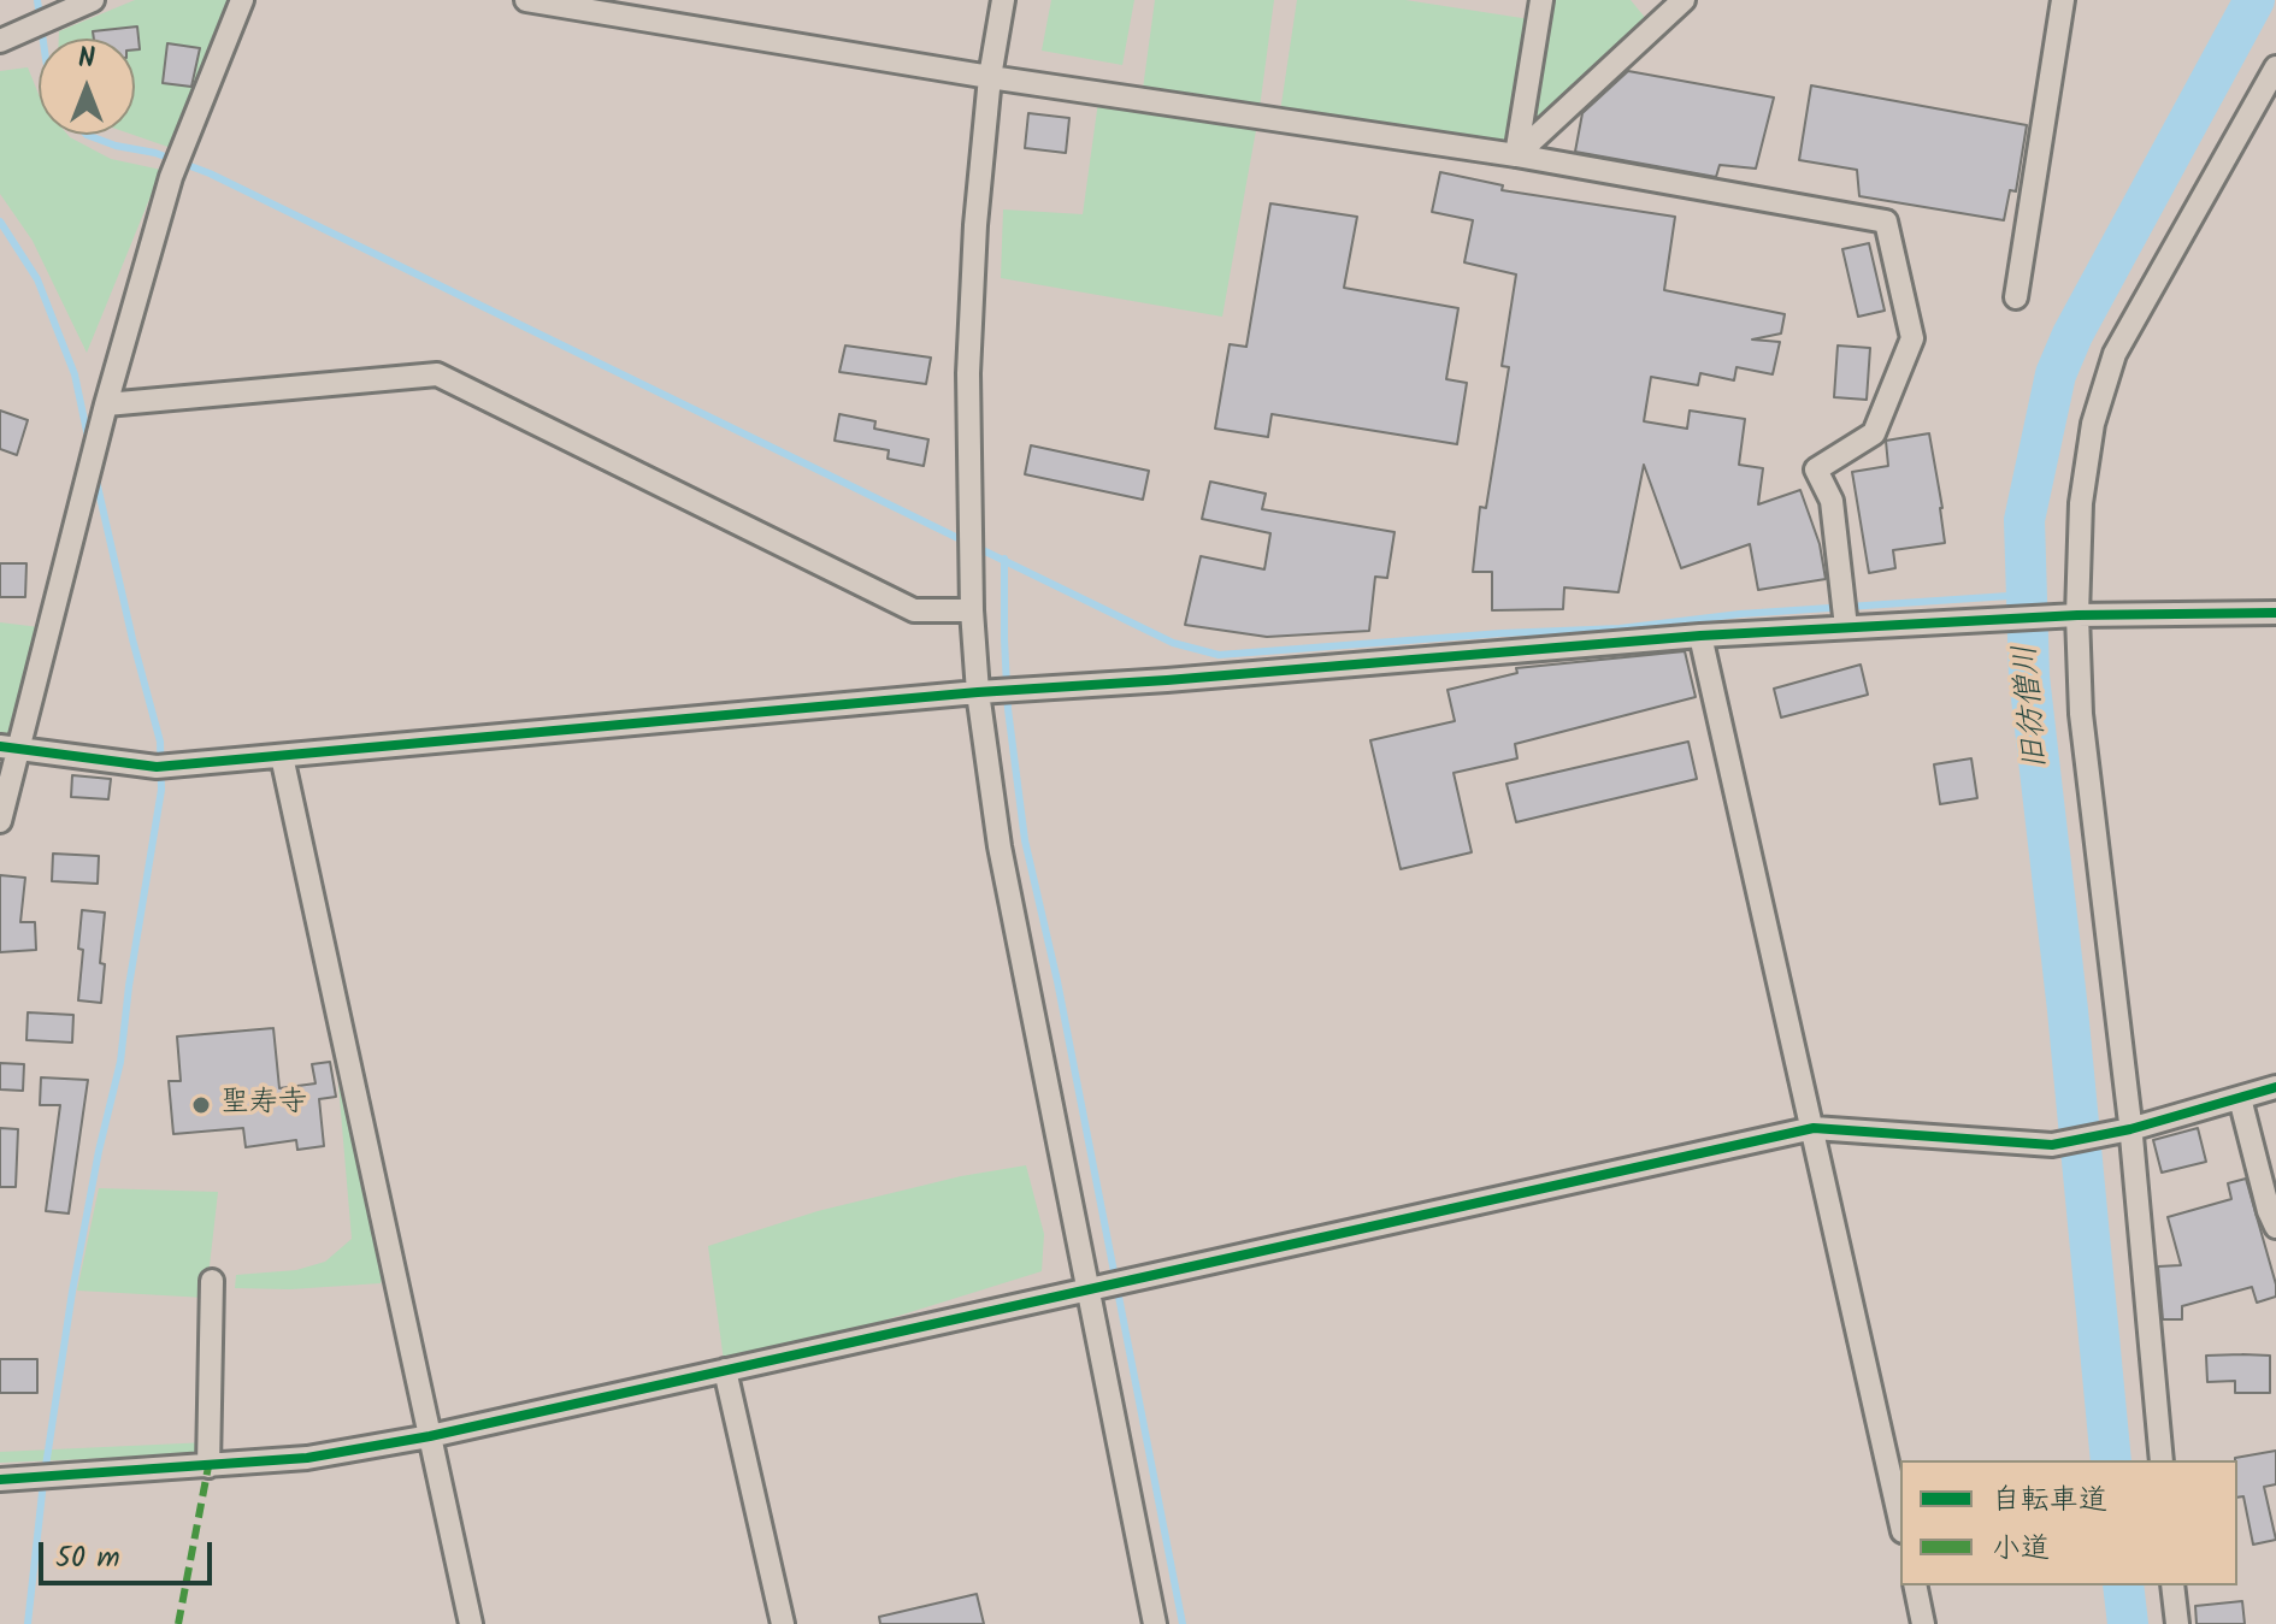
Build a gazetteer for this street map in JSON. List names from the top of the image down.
{
  "water": ["旧彷僧川"],
  "places": ["聖寿寺"],
  "legend": ["自転車道", "小道"],
  "scale_bar": "50 m",
  "north": "top"
}
